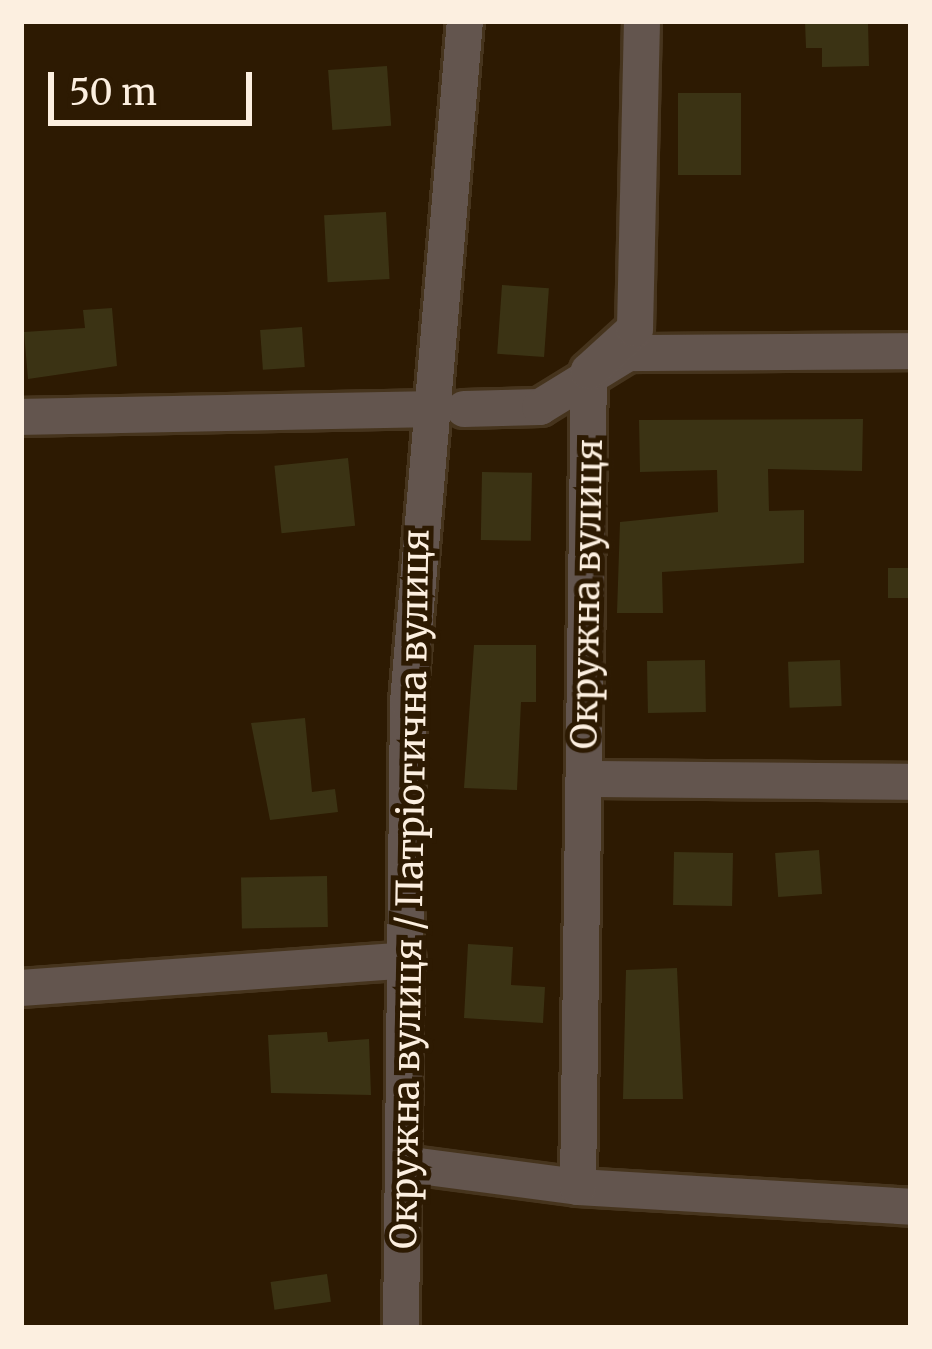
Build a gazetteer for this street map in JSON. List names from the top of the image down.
{
  "streets": {
    "street": ["Окружна вулиця", "Окружна вулиця / Патріотична вулиця"]
  },
  "scale_bar": "50 m"
}
